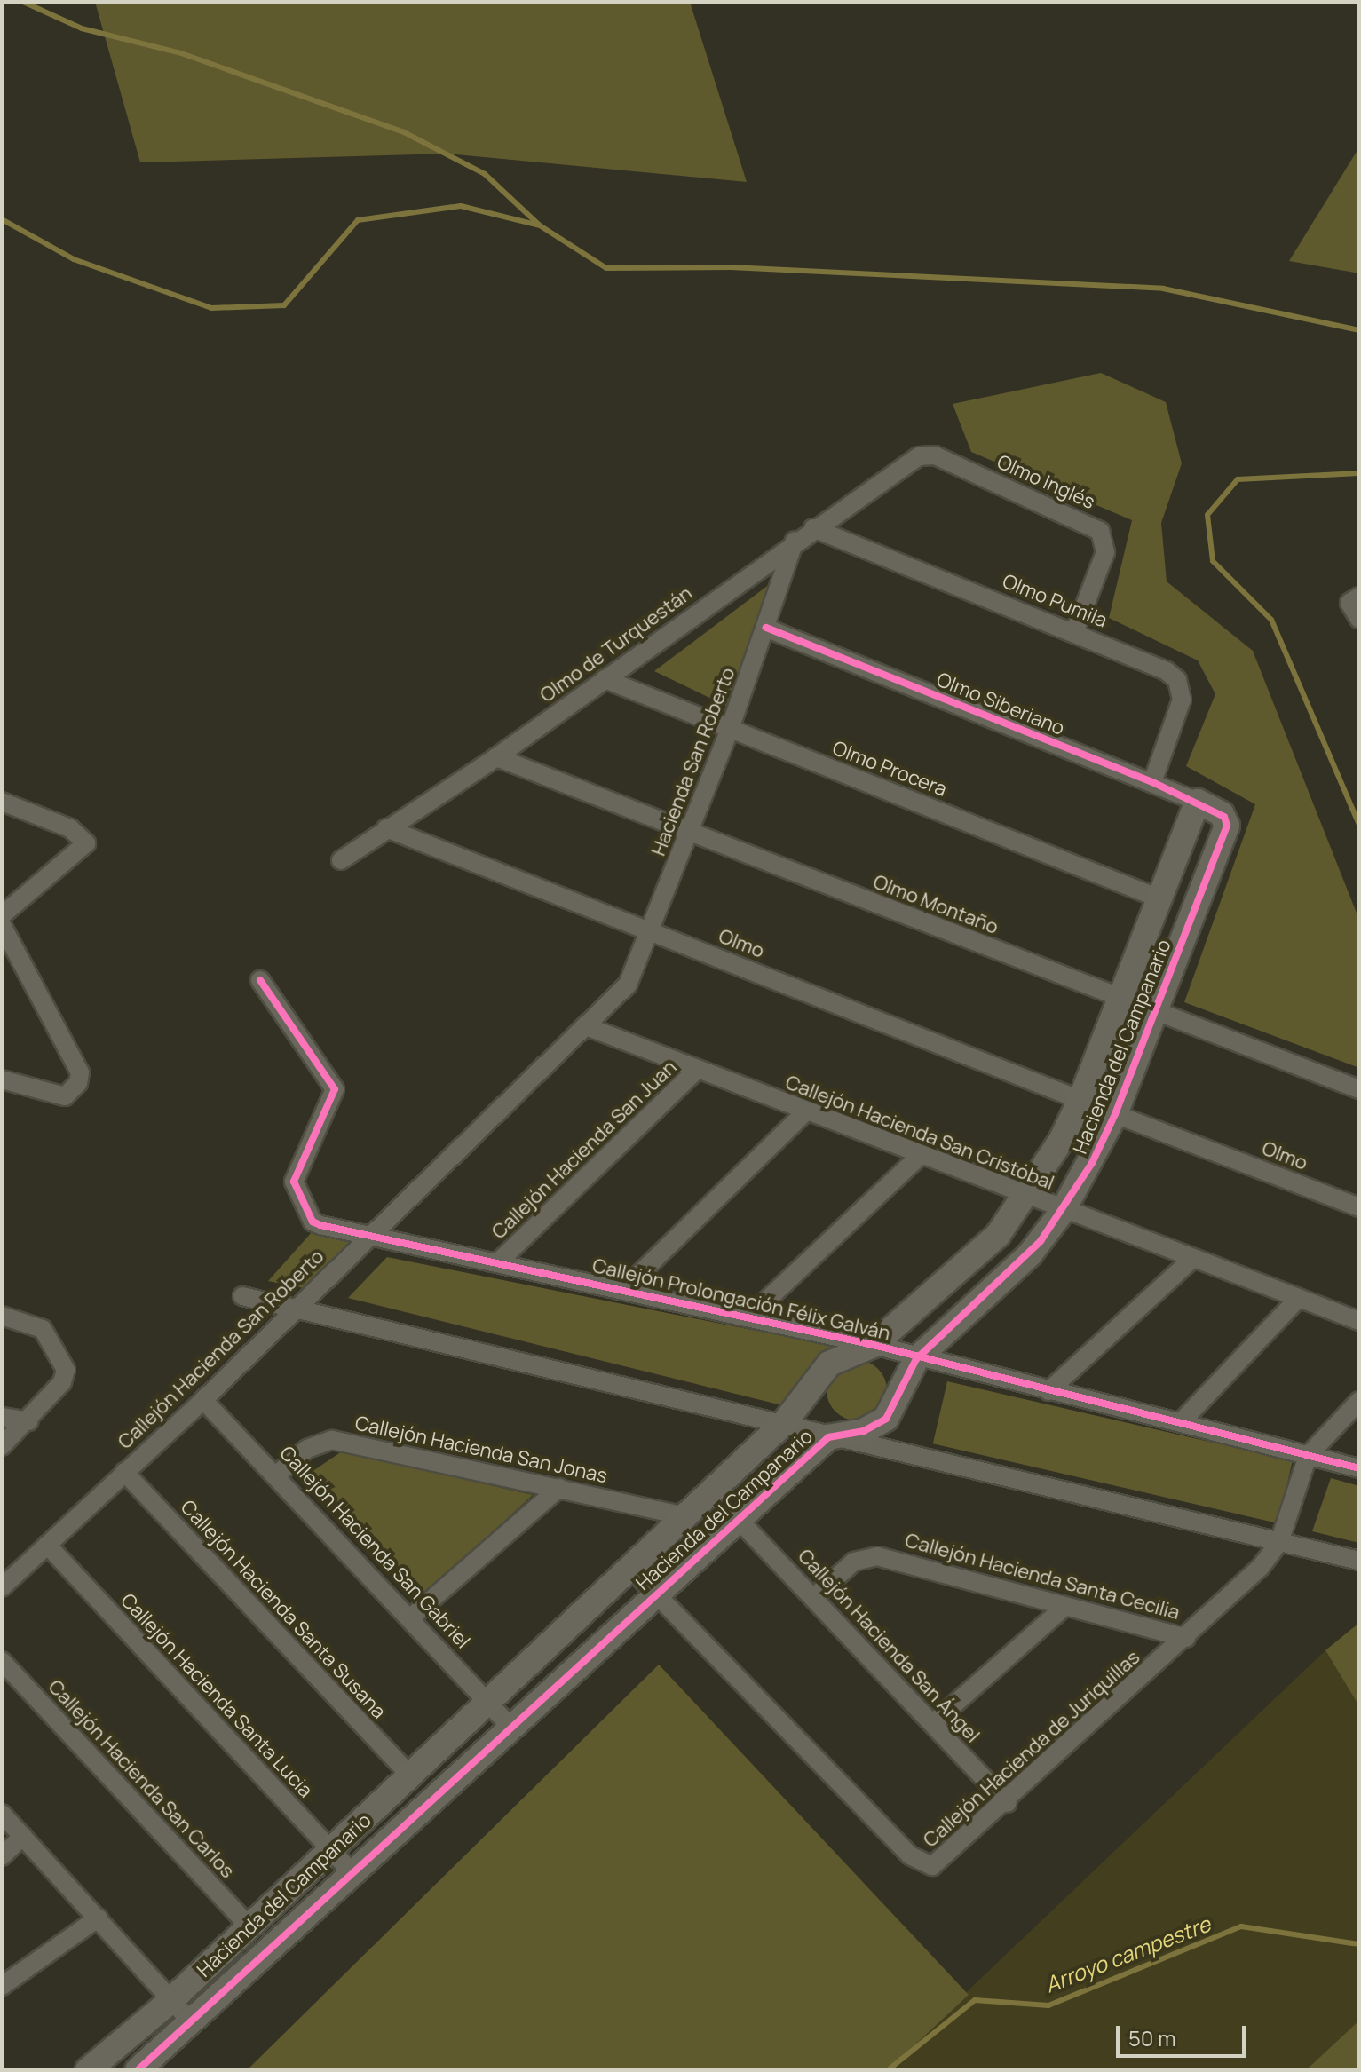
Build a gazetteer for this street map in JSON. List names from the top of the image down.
{
  "streets": {
    "street": [
      "Olmo Inglés",
      "Olmo Pumila",
      "Olmo de Turquestán",
      "Olmo Siberiano",
      "Hacienda San Roberto",
      "Olmo Procera",
      "Olmo Montaño",
      "Olmo",
      "Hacienda del Campanario",
      "Callejón Hacienda San Cristóbal",
      "Callejón Hacienda San Juan",
      "Callejón Prolongación Félix Galván",
      "Callejón Hacienda San Roberto",
      "Callejón Hacienda San Jonas",
      "Callejón Hacienda San Gabriel",
      "Callejón Hacienda Santa Cecilia",
      "Callejón Hacienda Santa Susana",
      "Callejón Hacienda San Ángel",
      "Callejón Hacienda Santa Lucia",
      "Callejón Hacienda de Juriquillas",
      "Callejón Hacienda San Carlos"
    ]
  },
  "crossings": [
    ["Olmo Inglés", "Olmo Pumila"],
    ["Olmo Inglés", "Olmo de Turquestán"],
    ["Olmo Pumila", "Olmo de Turquestán"],
    ["Olmo Pumila", "Olmo Siberiano"],
    ["Olmo de Turquestán", "Hacienda San Roberto"],
    ["Olmo de Turquestán", "Olmo Procera"],
    ["Olmo de Turquestán", "Olmo Montaño"],
    ["Olmo de Turquestán", "Olmo"],
    ["Olmo Siberiano", "Hacienda San Roberto"],
    ["Olmo Siberiano", "Hacienda del Campanario"],
    ["Hacienda San Roberto", "Olmo Procera"],
    ["Hacienda San Roberto", "Olmo Montaño"],
    ["Hacienda San Roberto", "Olmo"],
    ["Hacienda San Roberto", "Callejón Hacienda San Roberto"],
    ["Olmo Procera", "Hacienda del Campanario"],
    ["Olmo Montaño", "Hacienda del Campanario"],
    ["Olmo", "Hacienda del Campanario"],
    ["Hacienda del Campanario", "Callejón Hacienda San Cristóbal"],
    ["Hacienda del Campanario", "Callejón Prolongación Félix Galván"],
    ["Hacienda del Campanario", "Callejón Hacienda San Jonas"],
    ["Hacienda del Campanario", "Callejón Hacienda San Gabriel"],
    ["Hacienda del Campanario", "Callejón Hacienda Santa Susana"],
    ["Hacienda del Campanario", "Callejón Hacienda San Ángel"],
    ["Hacienda del Campanario", "Callejón Hacienda Santa Lucia"],
    ["Hacienda del Campanario", "Callejón Hacienda de Juriquillas"],
    ["Hacienda del Campanario", "Callejón Hacienda San Carlos"],
    ["Callejón Hacienda San Cristóbal", "Callejón Hacienda San Juan"],
    ["Callejón Hacienda San Cristóbal", "Callejón Hacienda San Roberto"],
    ["Callejón Hacienda San Juan", "Callejón Prolongación Félix Galván"],
    ["Callejón Prolongación Félix Galván", "Callejón Hacienda San Roberto"],
    ["Callejón Prolongación Félix Galván", "Callejón Hacienda de Juriquillas"],
    ["Callejón Hacienda San Roberto", "Callejón Hacienda San Gabriel"],
    ["Callejón Hacienda San Roberto", "Callejón Hacienda Santa Susana"],
    ["Callejón Hacienda San Roberto", "Callejón Hacienda Santa Lucia"],
    ["Callejón Hacienda San Jonas", "Callejón Hacienda San Gabriel"],
    ["Callejón Hacienda Santa Cecilia", "Callejón Hacienda San Ángel"],
    ["Callejón Hacienda Santa Cecilia", "Callejón Hacienda de Juriquillas"],
    ["Callejón Hacienda San Ángel", "Callejón Hacienda de Juriquillas"]
  ],
  "water": ["Arroyo campestre"],
  "scale_bar": "50 m"
}
